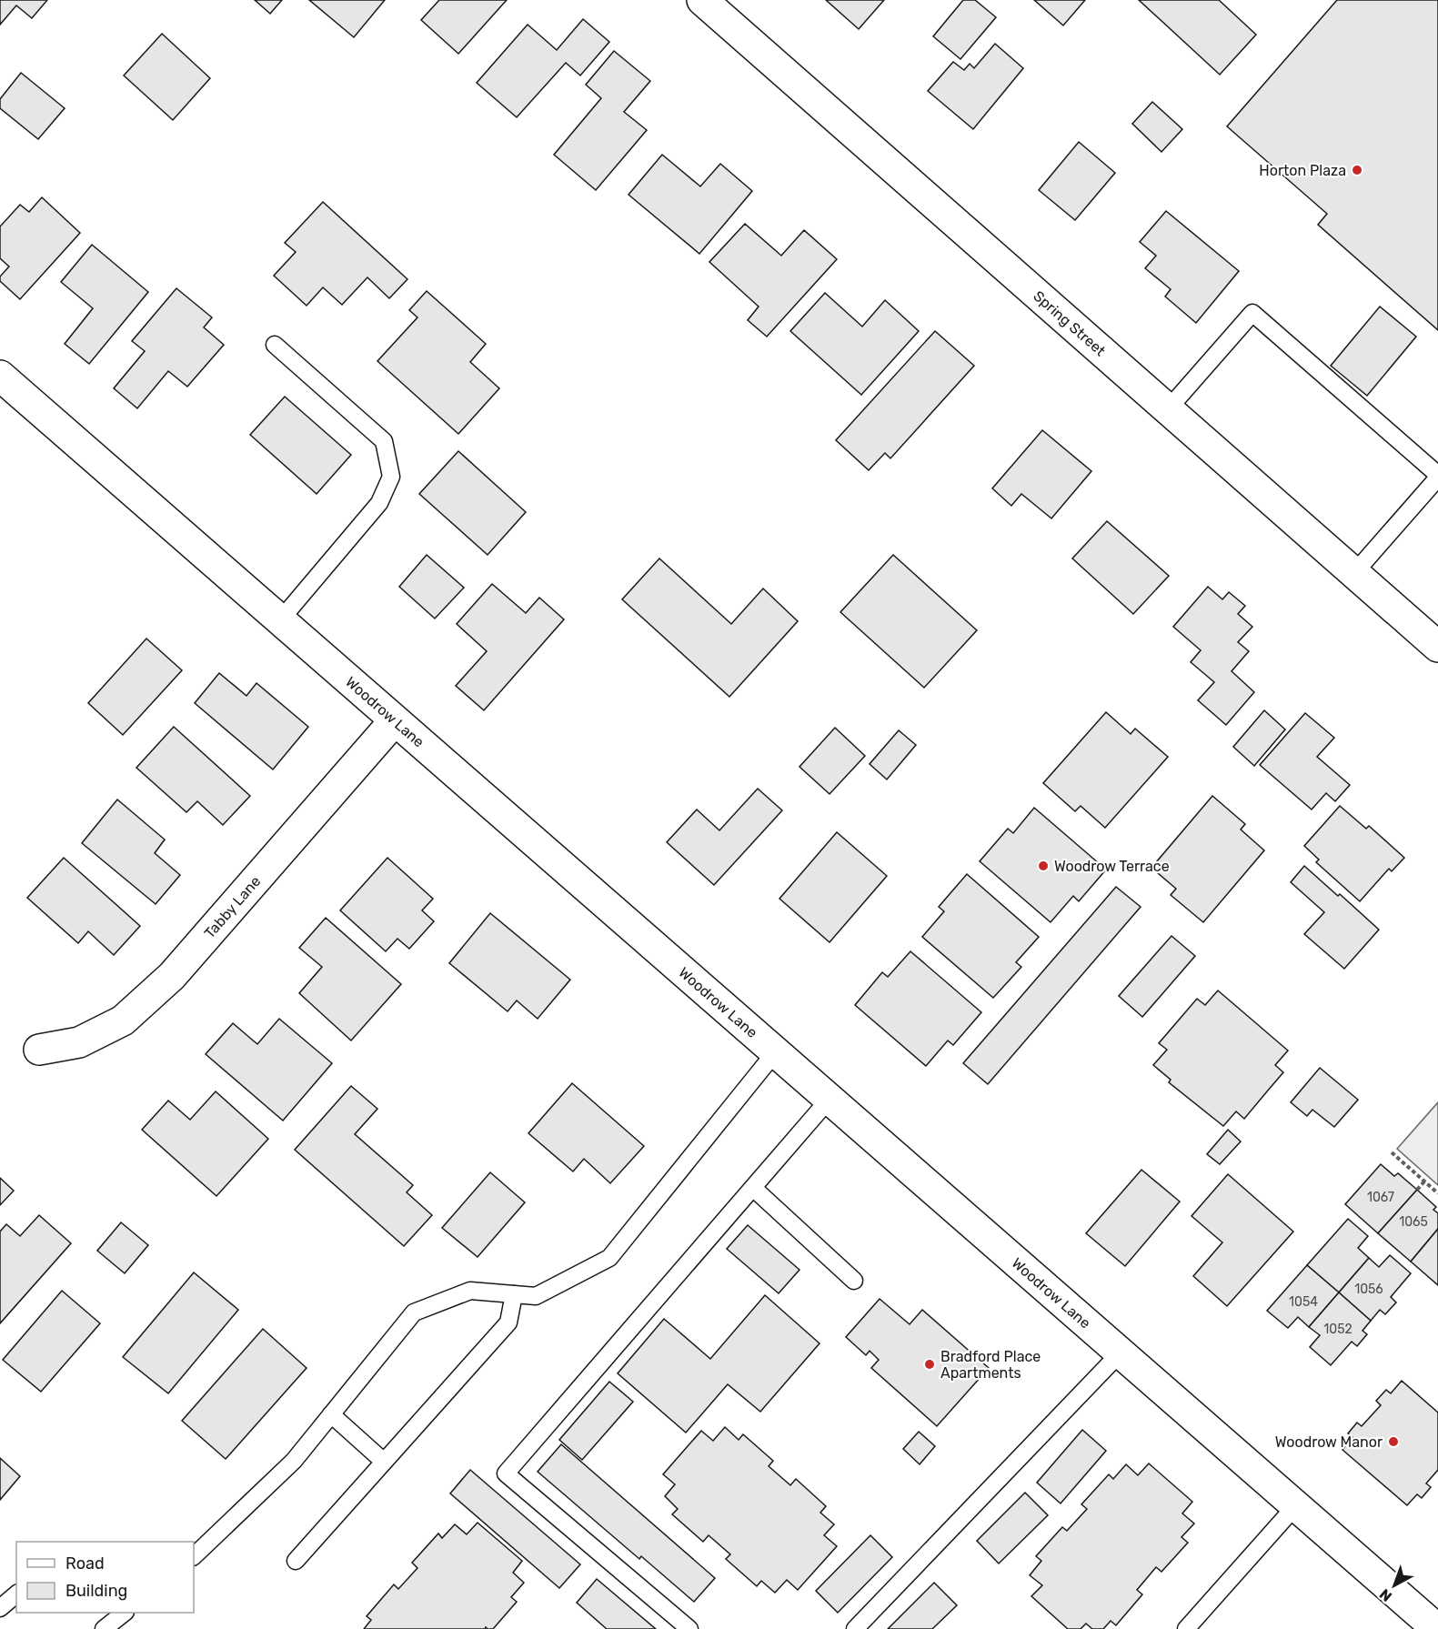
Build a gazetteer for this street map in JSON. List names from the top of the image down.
{
  "streets": {
    "street": ["Spring Street", "Woodrow Lane", "Tabby Lane"]
  },
  "crossings": [
    ["Woodrow Lane", "Tabby Lane"]
  ],
  "places": [
    "Horton Plaza",
    "Woodrow Terrace",
    "Bradford Place Apartments",
    "Woodrow Manor"
  ],
  "house_numbers": [
    "1067",
    "1065",
    "1056",
    "1054",
    "1052"
  ],
  "legend": ["Road", "Building"],
  "north": "bottom left"
}
